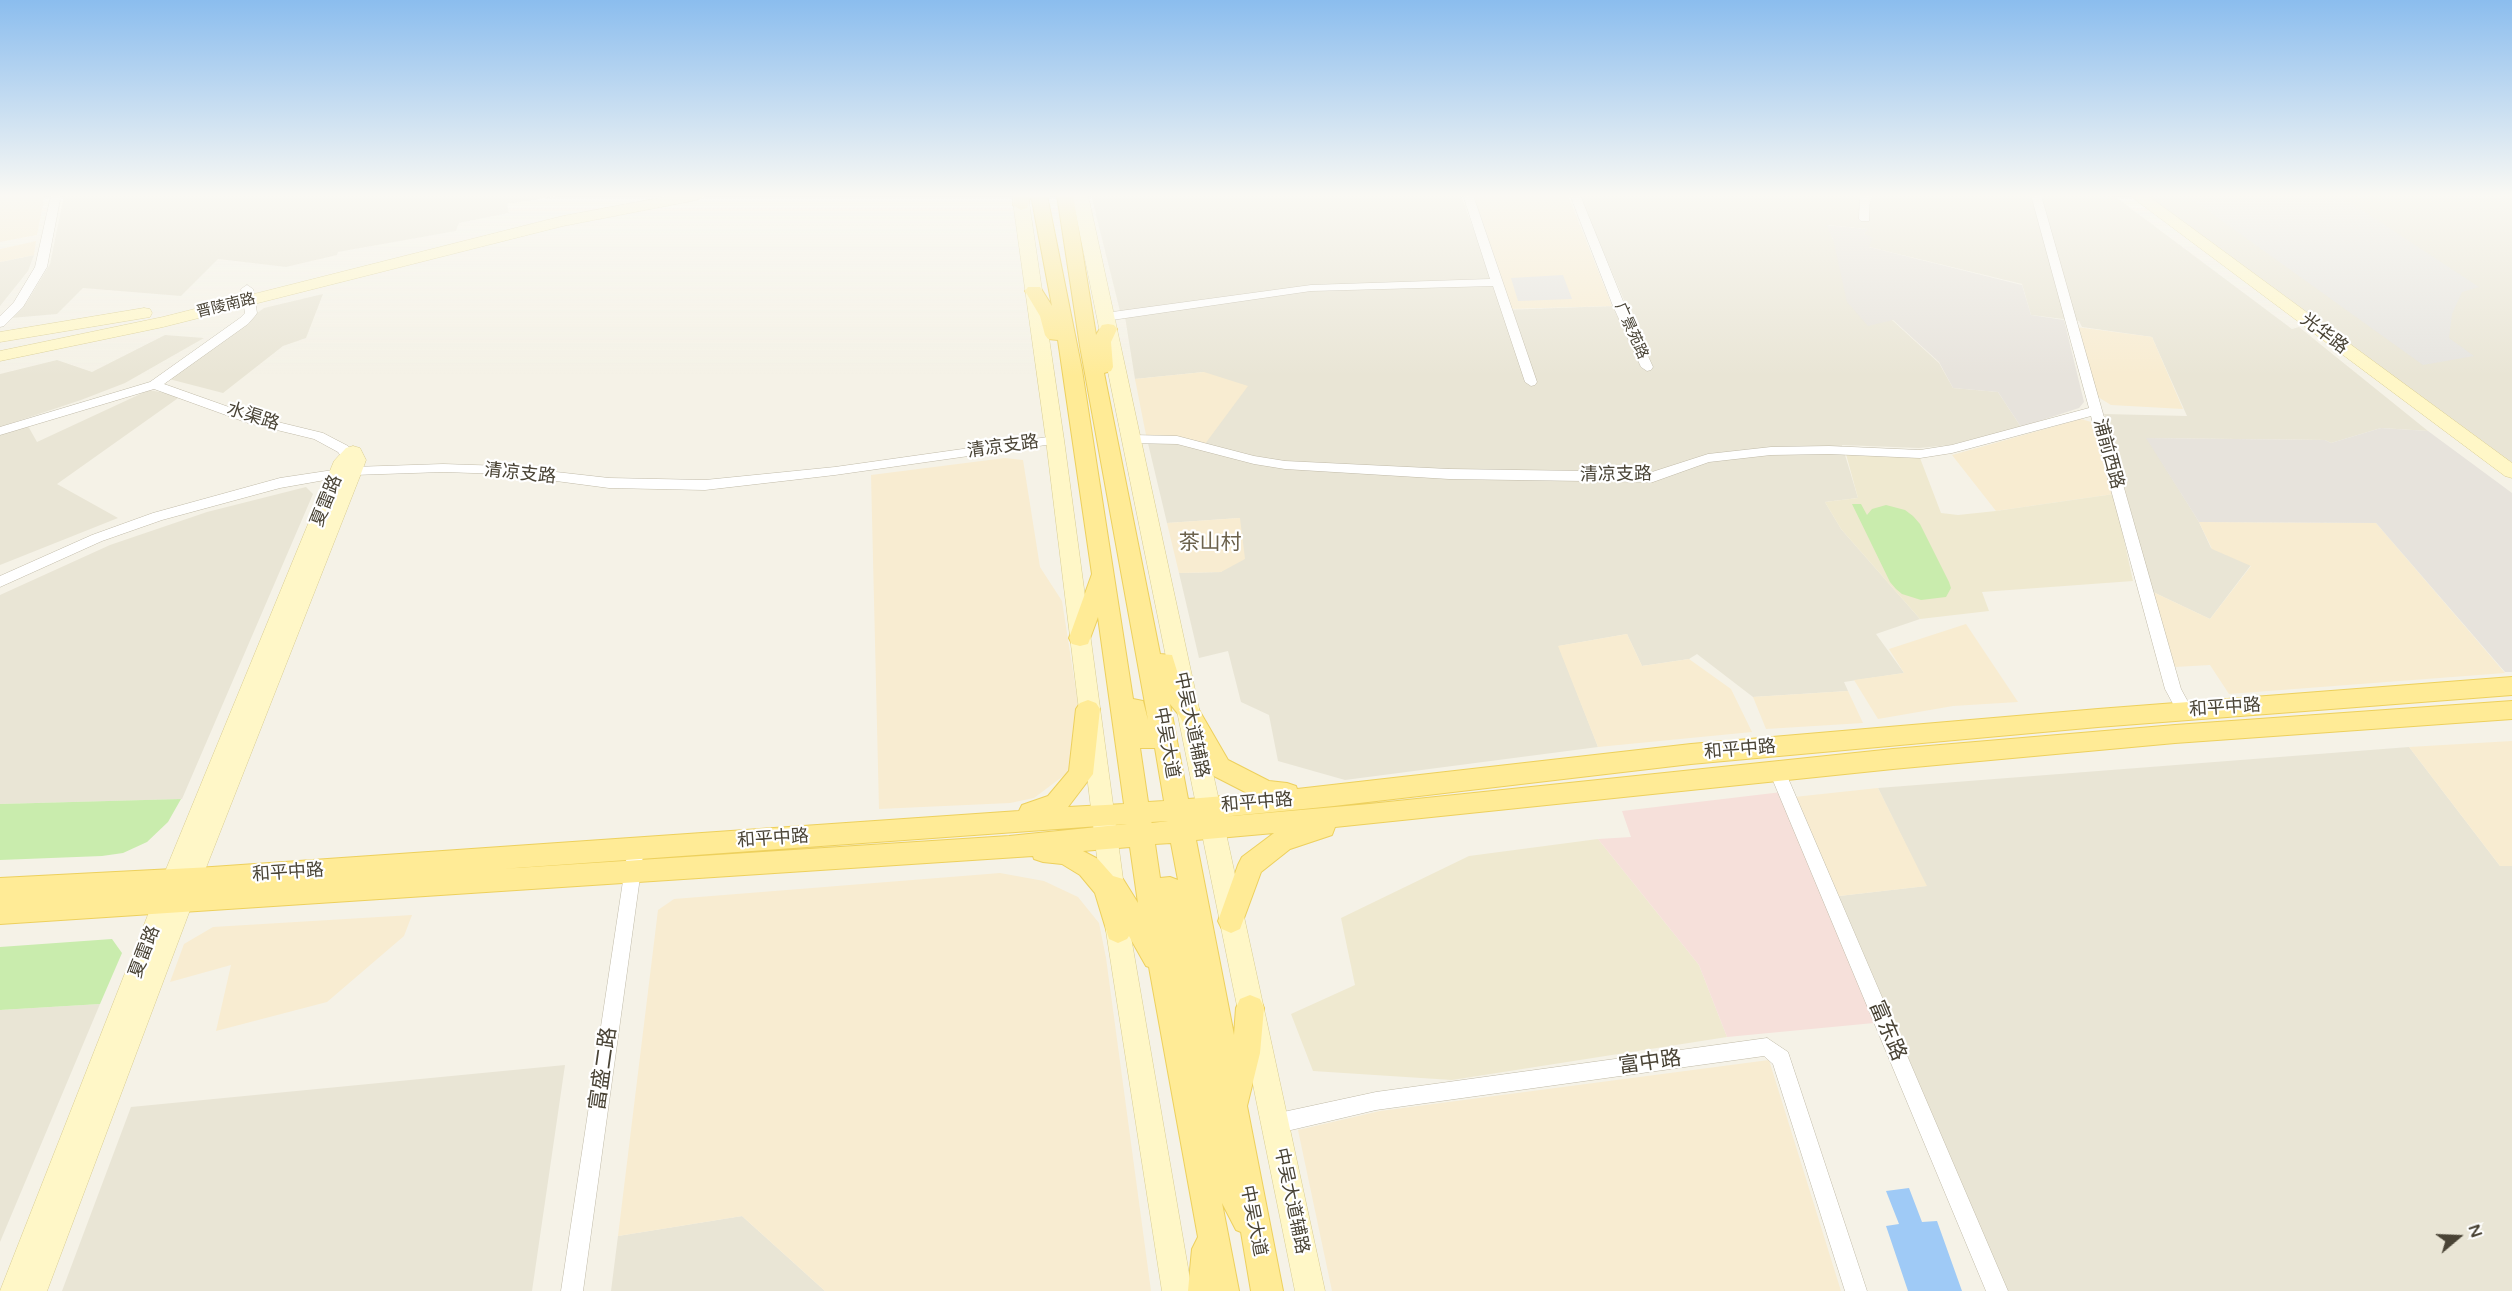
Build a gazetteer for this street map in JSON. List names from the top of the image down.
{
  "streets": {
    "main road": [
      "晋陵南路",
      "光华路",
      "夏雷路",
      "和平中路",
      "中吴大道辅路",
      "中吴大道"
    ],
    "street": [
      "广景苑路",
      "水渠路",
      "清凉支路",
      "浦前西路",
      "富东路",
      "富中路",
      "富盛二路"
    ]
  },
  "crossings": [
    ["水渠路", "清凉支路"],
    ["水渠路", "夏雷路"],
    ["清凉支路", "浦前西路"],
    ["清凉支路", "夏雷路"],
    ["清凉支路", "中吴大道辅路"],
    ["浦前西路", "和平中路"],
    ["夏雷路", "和平中路"],
    ["和平中路", "中吴大道辅路"],
    ["和平中路", "中吴大道"],
    ["和平中路", "富东路"],
    ["和平中路", "富盛二路"],
    ["中吴大道辅路", "中吴大道"],
    ["中吴大道辅路", "富中路"]
  ],
  "districts": ["茶山村"],
  "north": "right"
}
